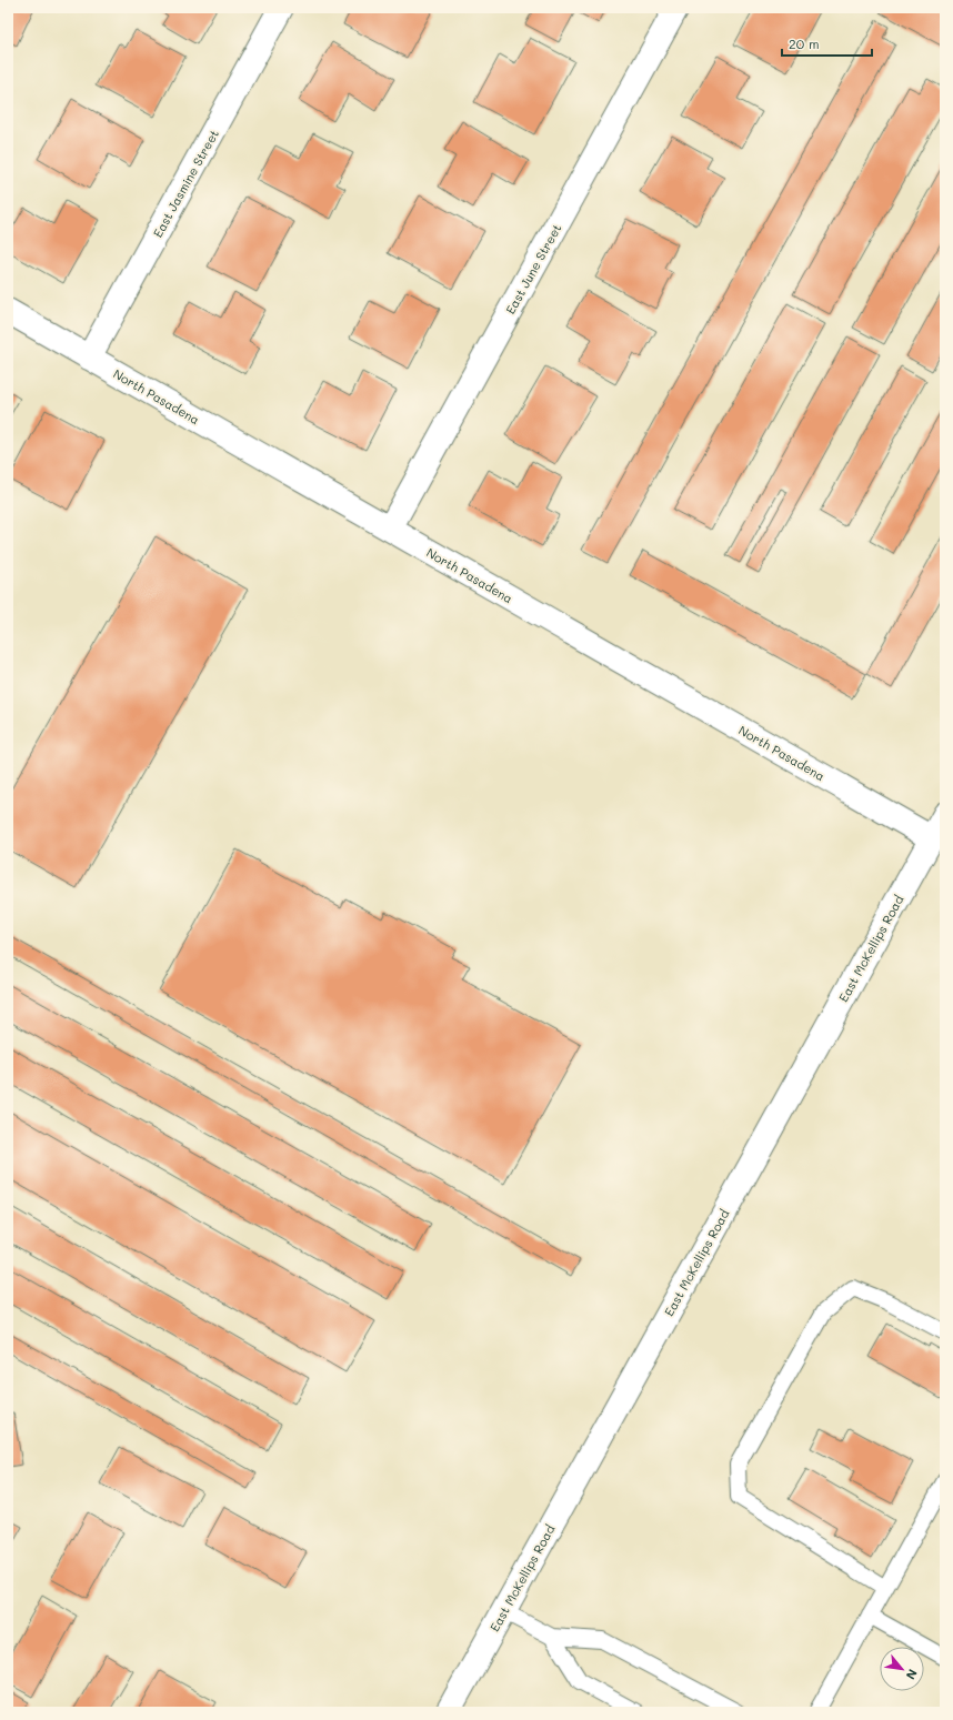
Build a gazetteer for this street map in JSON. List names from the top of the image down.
{
  "streets": {
    "street": [
      "East Jasmine Street",
      "East June Street",
      "North Pasadena",
      "East McKellips Road"
    ]
  },
  "crossings": [
    ["East Jasmine Street", "North Pasadena"],
    ["East June Street", "North Pasadena"],
    ["North Pasadena", "East McKellips Road"]
  ],
  "scale_bar": "20 m",
  "north": "bottom right"
}
